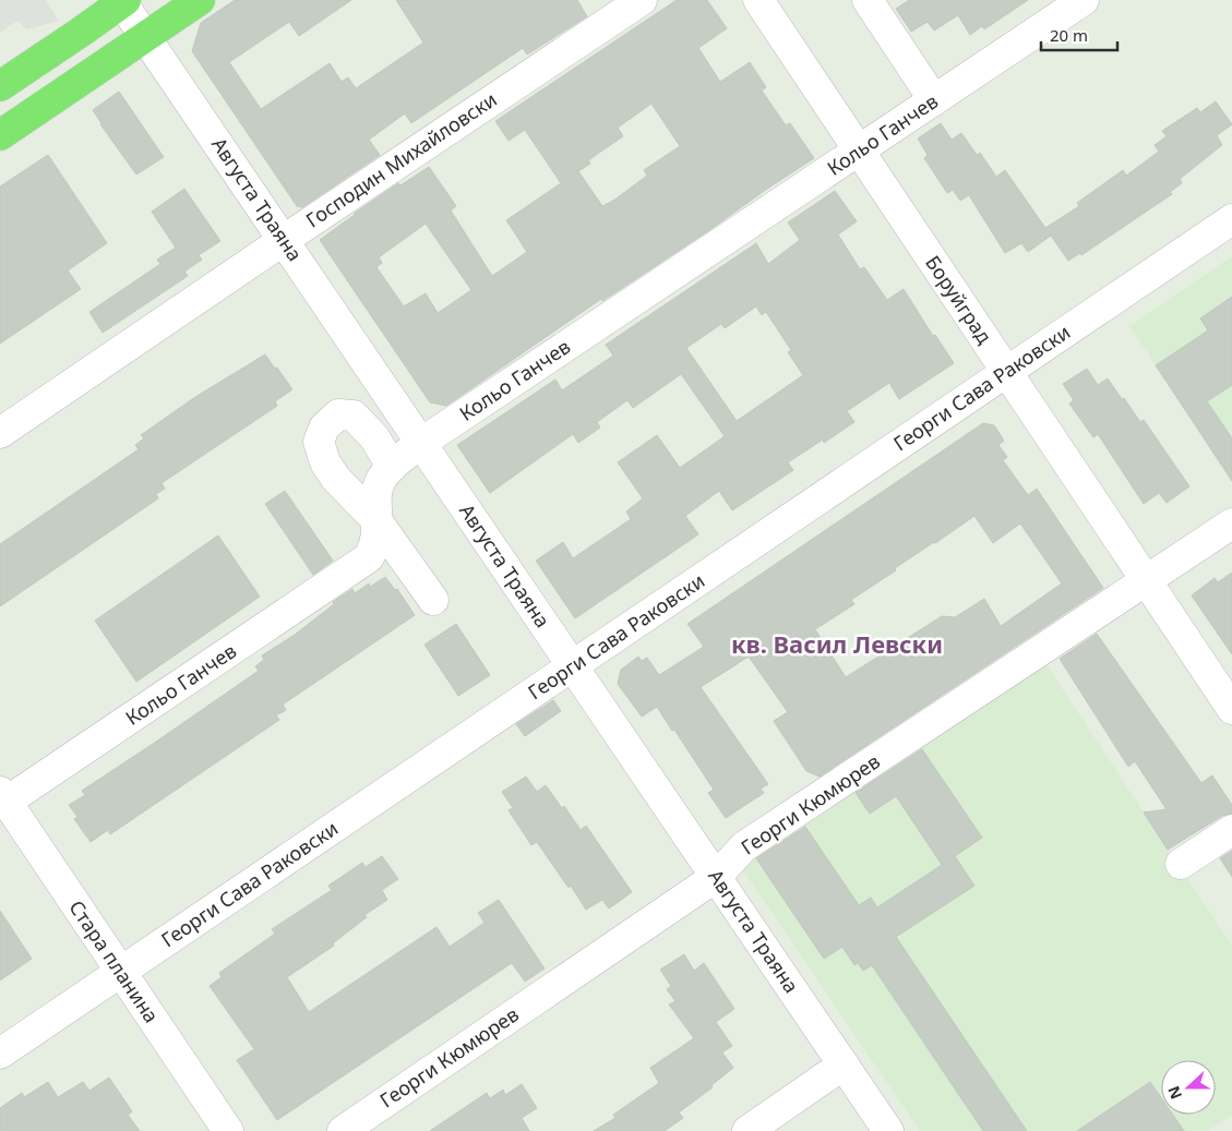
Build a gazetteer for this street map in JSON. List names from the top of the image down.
{
  "streets": {
    "street": [
      "Кольо Ганчев",
      "Господин Михайловски",
      "Августа Траяна",
      "Боруйград",
      "Георги Сава Раковски",
      "Георги Кюмюрев",
      "Стара планина"
    ]
  },
  "crossings": [
    ["Кольо Ганчев", "Августа Траяна"],
    ["Кольо Ганчев", "Боруйград"],
    ["Кольо Ганчев", "Стара планина"],
    ["Господин Михайловски", "Августа Траяна"],
    ["Августа Траяна", "Георги Сава Раковски"],
    ["Августа Траяна", "Георги Кюмюрев"],
    ["Боруйград", "Георги Сава Раковски"],
    ["Боруйград", "Георги Кюмюрев"],
    ["Георги Сава Раковски", "Стара планина"]
  ],
  "districts": ["кв. Васил Левски"],
  "scale_bar": "20 m",
  "north": "left"
}
